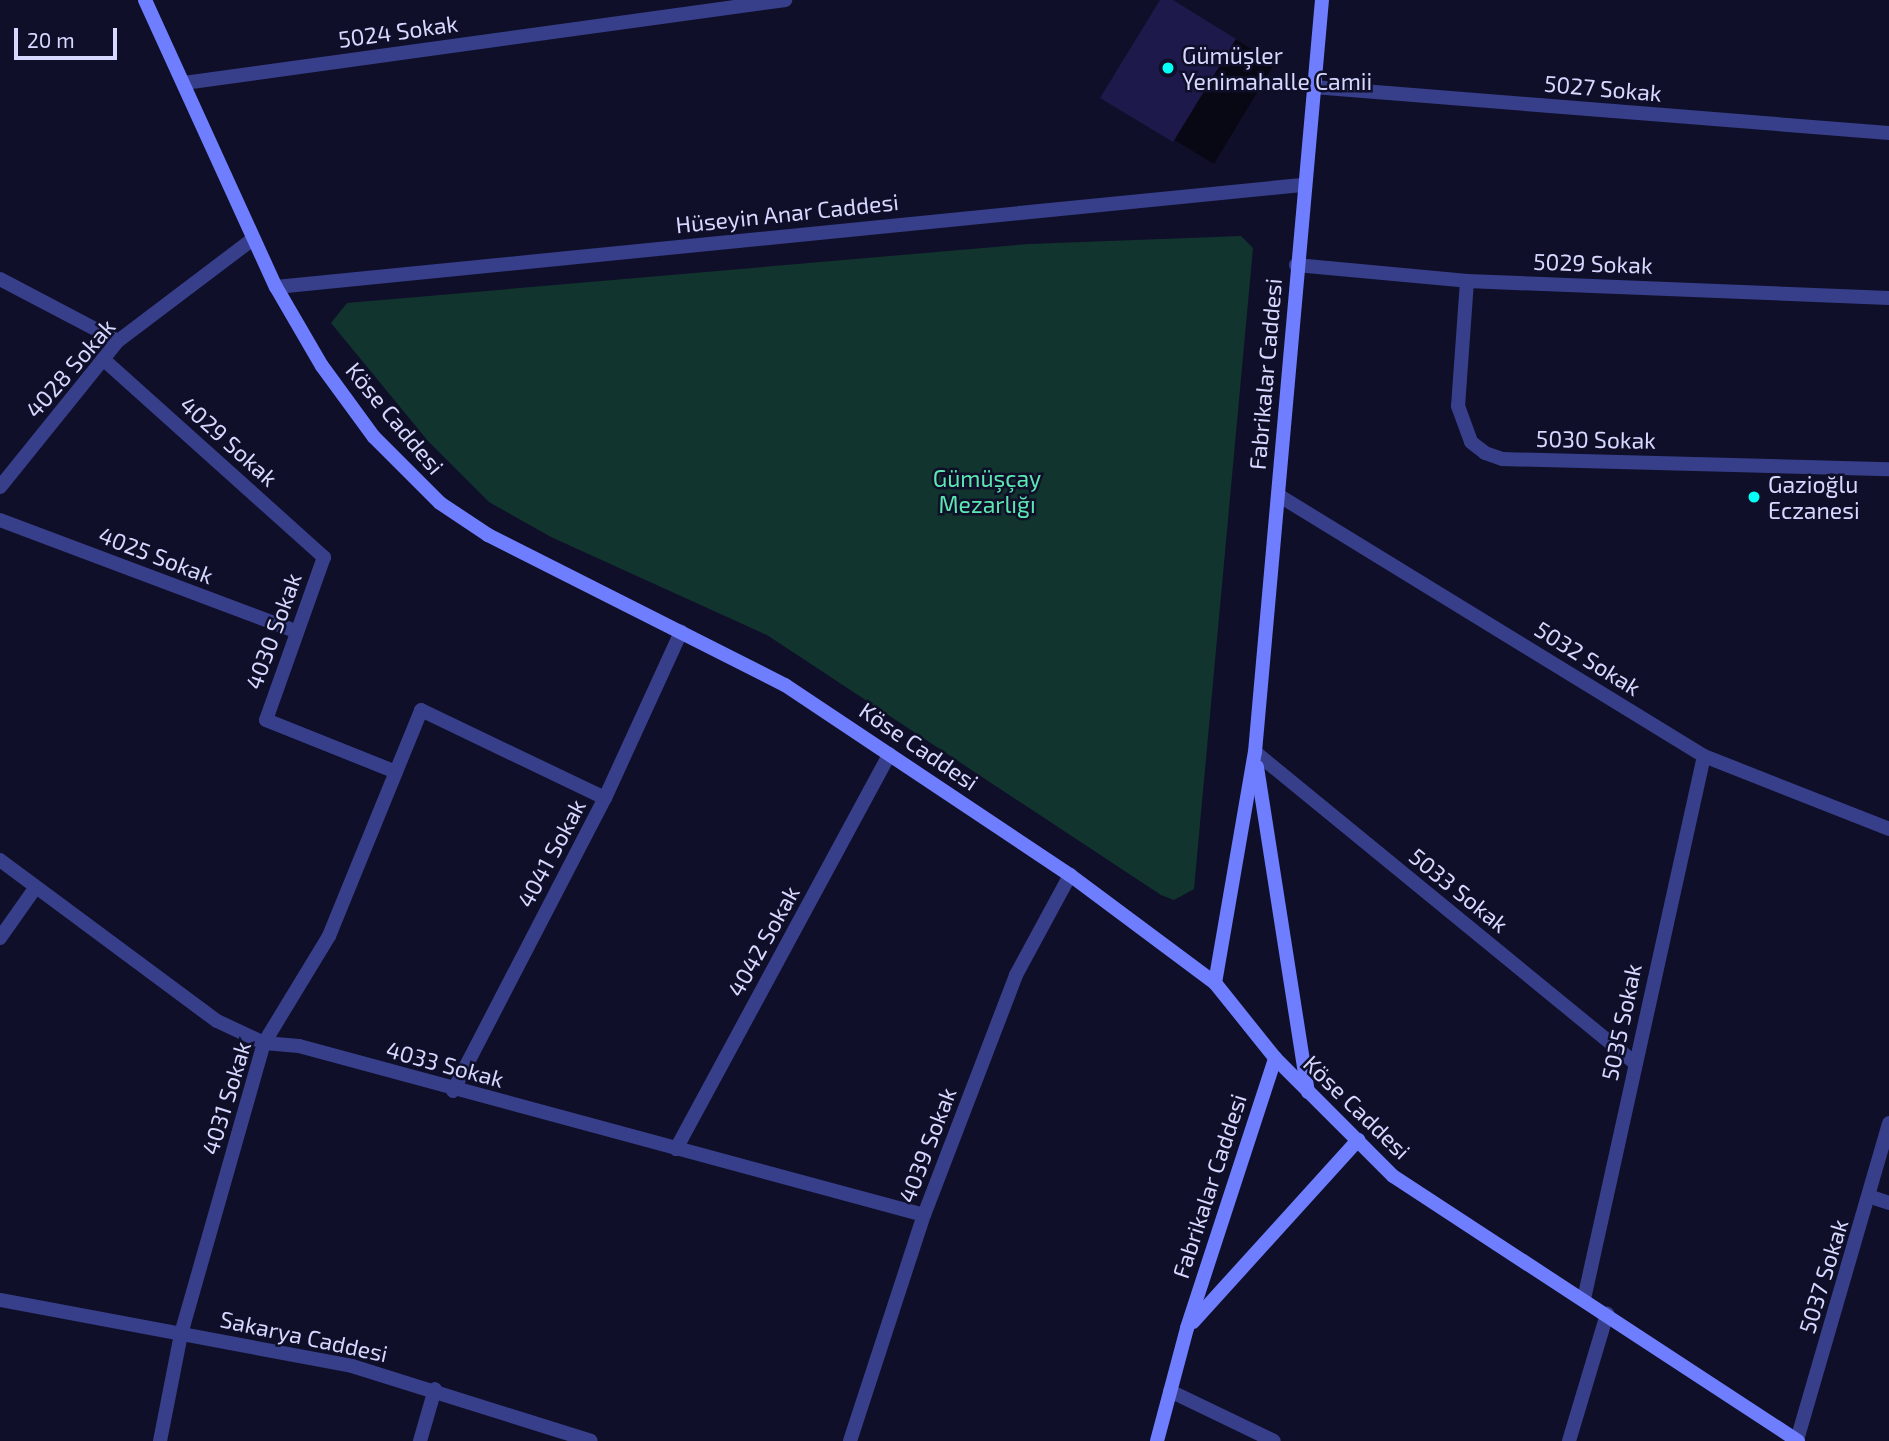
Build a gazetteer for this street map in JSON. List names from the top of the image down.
{
  "streets": {
    "street": [
      "5024 Sokak",
      "5027 Sokak",
      "Hüseyin Anar Caddesi",
      "5029 Sokak",
      "4028 Sokak",
      "Fabrikalar Caddesi",
      "Köse Caddesi",
      "5030 Sokak",
      "4029 Sokak",
      "4025 Sokak",
      "4030 Sokak",
      "5032 Sokak",
      "4041 Sokak",
      "5033 Sokak",
      "4042 Sokak",
      "5035 Sokak",
      "4033 Sokak",
      "4031 Sokak",
      "4039 Sokak",
      "5037 Sokak",
      "Sakarya Caddesi"
    ]
  },
  "crossings": [
    ["5024 Sokak", "Köse Caddesi"],
    ["5027 Sokak", "Fabrikalar Caddesi"],
    ["Hüseyin Anar Caddesi", "Fabrikalar Caddesi"],
    ["Hüseyin Anar Caddesi", "Köse Caddesi"],
    ["5029 Sokak", "Fabrikalar Caddesi"],
    ["5029 Sokak", "5030 Sokak"],
    ["4028 Sokak", "Köse Caddesi"],
    ["4028 Sokak", "4029 Sokak"],
    ["Fabrikalar Caddesi", "Köse Caddesi"],
    ["Fabrikalar Caddesi", "5032 Sokak"],
    ["Fabrikalar Caddesi", "5033 Sokak"],
    ["Köse Caddesi", "4041 Sokak"],
    ["Köse Caddesi", "4042 Sokak"],
    ["Köse Caddesi", "5035 Sokak"],
    ["Köse Caddesi", "4039 Sokak"],
    ["Köse Caddesi", "5037 Sokak"],
    ["4029 Sokak", "4030 Sokak"],
    ["4025 Sokak", "4030 Sokak"],
    ["4030 Sokak", "4031 Sokak"],
    ["5032 Sokak", "5035 Sokak"],
    ["4041 Sokak", "4033 Sokak"],
    ["4041 Sokak", "4031 Sokak"],
    ["5033 Sokak", "5035 Sokak"],
    ["4042 Sokak", "4033 Sokak"],
    ["4033 Sokak", "4031 Sokak"],
    ["4033 Sokak", "4039 Sokak"],
    ["4031 Sokak", "Sakarya Caddesi"]
  ],
  "parks": ["Gümüşçay Mezarlığı"],
  "places": ["Gümüşler Yenimahalle Camii", "Gazioğlu Eczanesi"],
  "scale_bar": "20 m"
}
